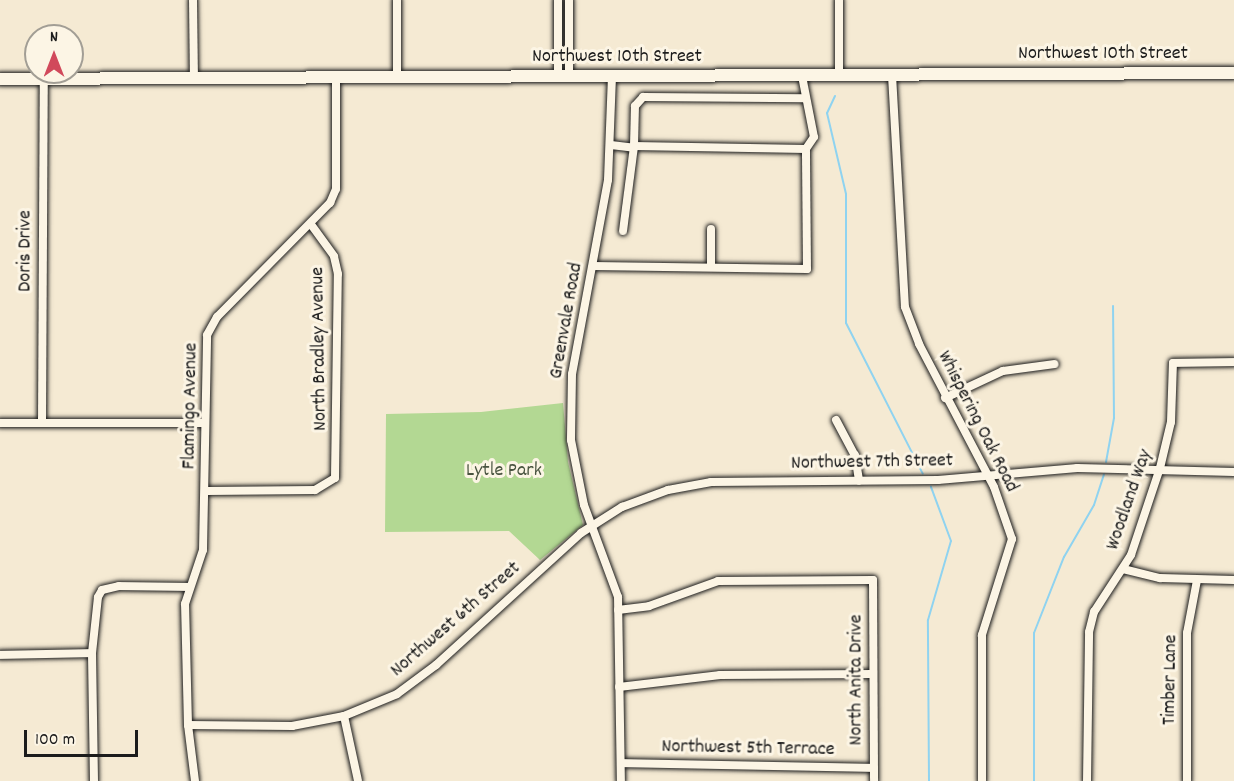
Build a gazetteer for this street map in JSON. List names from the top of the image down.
{
  "streets": {
    "main road": ["Northwest 10th Street"],
    "street": [
      "Doris Drive",
      "Greenvale Road",
      "North Bradley Avenue",
      "Flamingo Avenue",
      "Whispering Oak Road",
      "Northwest 7th Street",
      "Woodland Way",
      "Northwest 6th Street",
      "North Anita Drive",
      "Timber Lane",
      "Northwest 5th Terrace"
    ]
  },
  "crossings": [
    ["Northwest 10th Street", "Greenvale Road"],
    ["Northwest 10th Street", "Flamingo Avenue"],
    ["Northwest 10th Street", "Whispering Oak Road"],
    ["Greenvale Road", "Northwest 7th Street"],
    ["Greenvale Road", "Northwest 6th Street"],
    ["Greenvale Road", "North Anita Drive"],
    ["Greenvale Road", "Northwest 5th Terrace"],
    ["North Bradley Avenue", "Flamingo Avenue"],
    ["Flamingo Avenue", "Northwest 6th Street"],
    ["Whispering Oak Road", "Northwest 7th Street"],
    ["Northwest 7th Street", "Woodland Way"],
    ["Northwest 7th Street", "Northwest 6th Street"],
    ["North Anita Drive", "Northwest 5th Terrace"]
  ],
  "parks": ["Lytle Park"],
  "scale_bar": "100 m",
  "north": "top"
}
